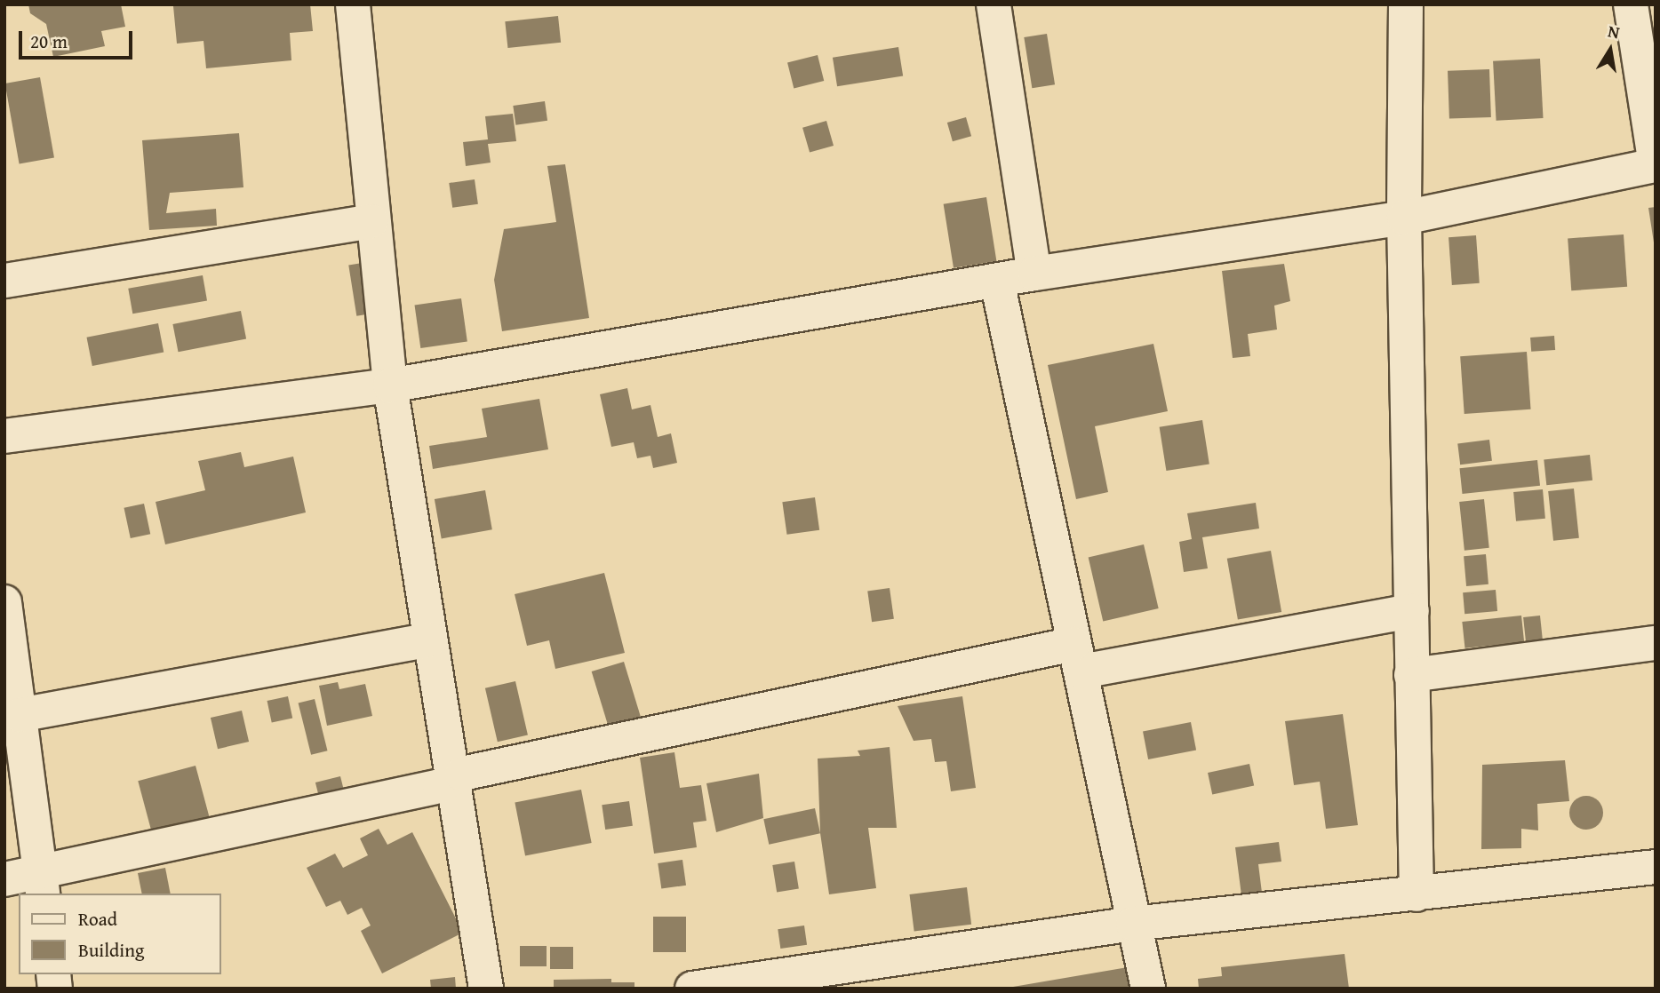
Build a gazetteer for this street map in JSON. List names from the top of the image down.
{
  "legend": ["Road", "Building"],
  "scale_bar": "20 m",
  "north": "top"
}
